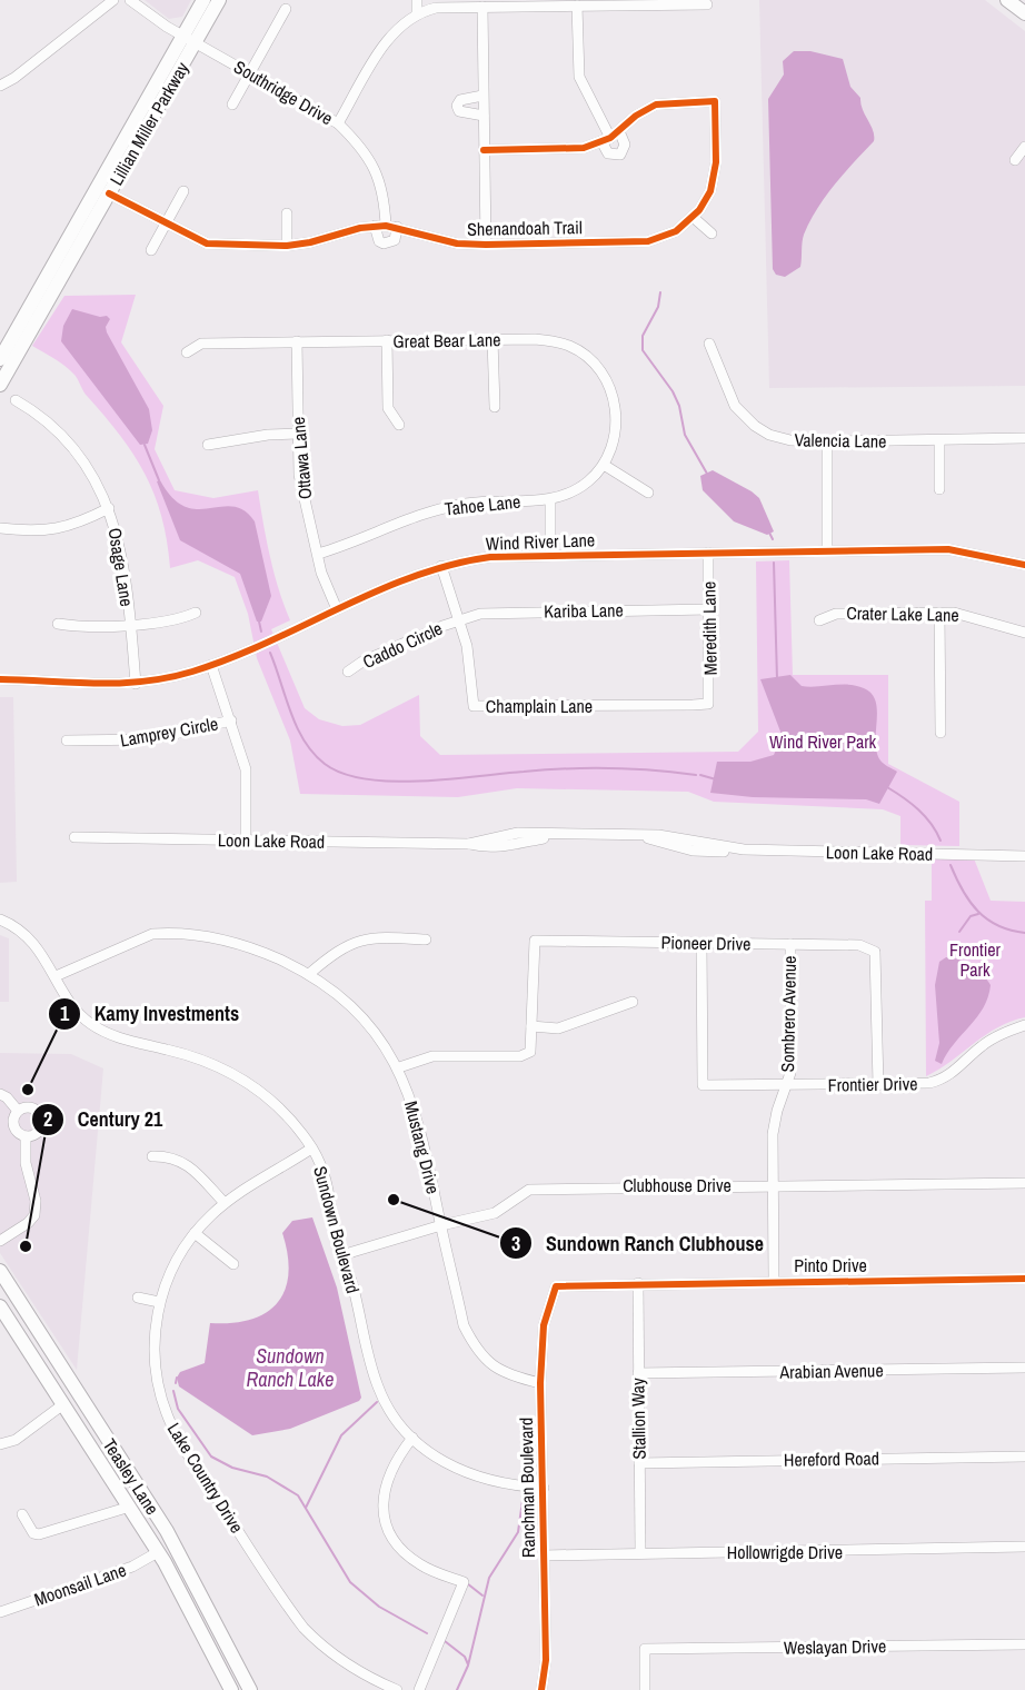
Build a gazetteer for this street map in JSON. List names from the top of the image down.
{
  "streets": {
    "main road": ["Lillian Miller Parkway", "Teasley Lane"],
    "street": [
      "Southridge Drive",
      "Shenandoah Trail",
      "Great Bear Lane",
      "Valencia Lane",
      "Ottawa Lane",
      "Tahoe Lane",
      "Wind River Lane",
      "Osage Lane",
      "Kariba Lane",
      "Crater Lake Lane",
      "Meredith Lane",
      "Caddo Circle",
      "Champlain Lane",
      "Lamprey Circle",
      "Loon Lake Road",
      "Pioneer Drive",
      "Sombrero Avenue",
      "Frontier Drive",
      "Mustang Drive",
      "Clubhouse Drive",
      "Sundown Boulevard",
      "Pinto Drive",
      "Arabian Avenue",
      "Stallion Way",
      "Hereford Road",
      "Lake Country Drive",
      "Ranchman Boulevard",
      "Hollowrigde Drive",
      "Moonsail Lane",
      "Weslayan Drive"
    ]
  },
  "crossings": [
    ["Southridge Drive", "Lillian Miller Parkway"],
    ["Southridge Drive", "Shenandoah Trail"],
    ["Lillian Miller Parkway", "Shenandoah Trail"],
    ["Great Bear Lane", "Ottawa Lane"],
    ["Great Bear Lane", "Tahoe Lane"],
    ["Ottawa Lane", "Tahoe Lane"],
    ["Ottawa Lane", "Wind River Lane"],
    ["Wind River Lane", "Osage Lane"],
    ["Wind River Lane", "Meredith Lane"],
    ["Wind River Lane", "Champlain Lane"],
    ["Kariba Lane", "Meredith Lane"],
    ["Kariba Lane", "Caddo Circle"],
    ["Kariba Lane", "Champlain Lane"],
    ["Meredith Lane", "Champlain Lane"],
    ["Caddo Circle", "Champlain Lane"],
    ["Pioneer Drive", "Sombrero Avenue"],
    ["Pioneer Drive", "Frontier Drive"],
    ["Sombrero Avenue", "Frontier Drive"],
    ["Sombrero Avenue", "Clubhouse Drive"],
    ["Sombrero Avenue", "Pinto Drive"],
    ["Mustang Drive", "Clubhouse Drive"],
    ["Mustang Drive", "Sundown Boulevard"],
    ["Mustang Drive", "Ranchman Boulevard"],
    ["Clubhouse Drive", "Sundown Boulevard"],
    ["Sundown Boulevard", "Lake Country Drive"],
    ["Sundown Boulevard", "Ranchman Boulevard"],
    ["Pinto Drive", "Stallion Way"],
    ["Pinto Drive", "Ranchman Boulevard"],
    ["Arabian Avenue", "Stallion Way"],
    ["Stallion Way", "Hereford Road"],
    ["Stallion Way", "Hollowrigde Drive"],
    ["Teasley Lane", "Moonsail Lane"],
    ["Ranchman Boulevard", "Hollowrigde Drive"]
  ],
  "water": ["Sundown Ranch Lake"],
  "parks": ["Wind River Park", "Frontier Park"],
  "places": ["Kamy Investments", "Sundown Ranch Clubhouse", "Century 21"]
}
